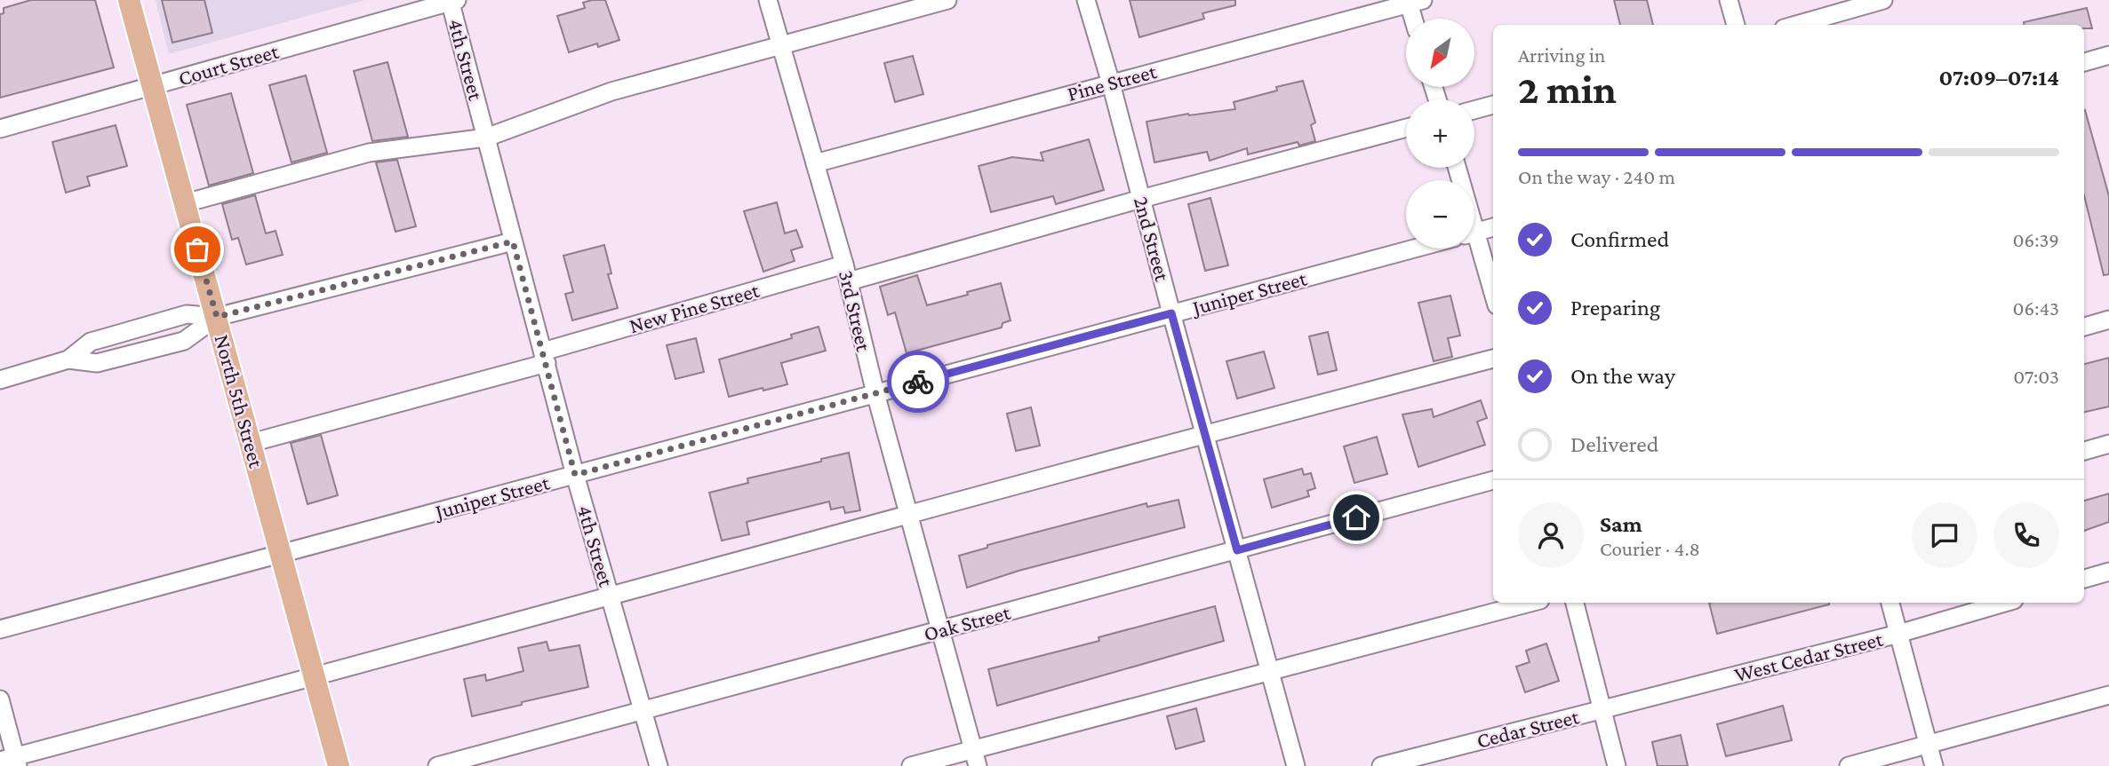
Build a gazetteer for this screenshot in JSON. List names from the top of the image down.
{
  "streets": {
    "main road": ["North 5th Street"],
    "street": [
      "4th Street",
      "Court Street",
      "Pine Street",
      "2nd Street",
      "Juniper Street",
      "New Pine Street",
      "3rd Street",
      "Oak Street",
      "West Cedar Street",
      "Cedar Street"
    ]
  },
  "crossings": [
    ["4th Street", "Court Street"],
    ["4th Street", "Juniper Street"],
    ["4th Street", "New Pine Street"],
    ["4th Street", "Oak Street"],
    ["Court Street", "North 5th Street"],
    ["Pine Street", "2nd Street"],
    ["Pine Street", "3rd Street"],
    ["2nd Street", "Juniper Street"],
    ["2nd Street", "New Pine Street"],
    ["2nd Street", "Oak Street"],
    ["Juniper Street", "3rd Street"],
    ["Juniper Street", "North 5th Street"],
    ["New Pine Street", "3rd Street"],
    ["New Pine Street", "North 5th Street"],
    ["3rd Street", "Oak Street"],
    ["West Cedar Street", "Cedar Street"]
  ],
  "north": "bottom left",
  "page": {
    "map_buttons": ["+", "−"],
    "heading": ["2 min", "Arriving in", "07:09–07:14"],
    "panel": ["Sam", "Courier · 4.8"],
    "bar": "On the way · 240 m",
    "list": [
      ["Confirmed", "06:39"],
      ["Preparing", "06:43"],
      ["On the way", "07:03"],
      "Delivered"
    ]
  }
}
